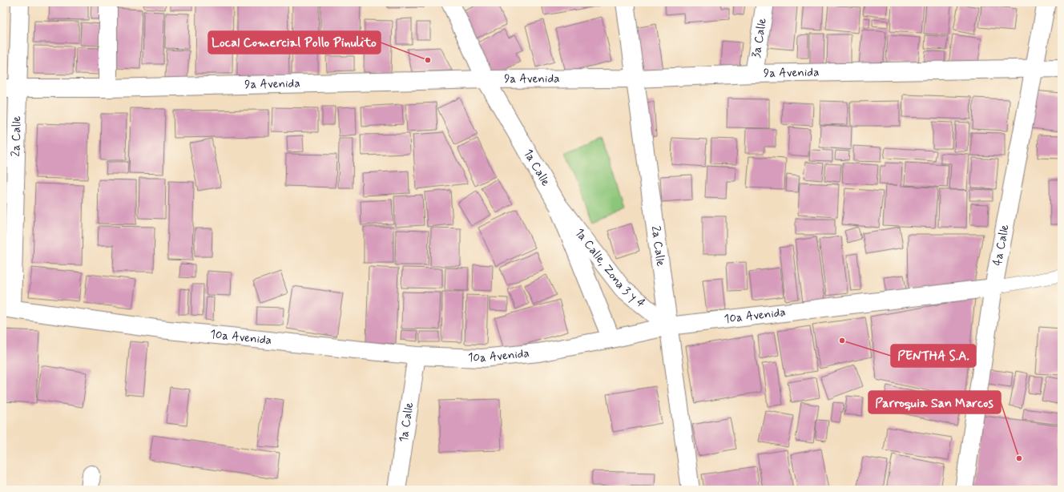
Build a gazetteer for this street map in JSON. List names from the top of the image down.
{
  "streets": {
    "street": [
      "3a Calle",
      "9a Avenida",
      "2a Calle",
      "1a Calle",
      "4a Calle",
      "1a Calle, Zona 3 y 4",
      "10a Avenida"
    ]
  },
  "crossings": [
    ["3a Calle", "9a Avenida"],
    ["9a Avenida", "2a Calle"],
    ["9a Avenida", "1a Calle"],
    ["9a Avenida", "4a Calle"],
    ["2a Calle", "1a Calle, Zona 3 y 4"],
    ["2a Calle", "10a Avenida"],
    ["1a Calle", "1a Calle, Zona 3 y 4"],
    ["1a Calle", "10a Avenida"],
    ["4a Calle", "10a Avenida"],
    ["1a Calle, Zona 3 y 4", "10a Avenida"]
  ],
  "places": ["Local Comercial Pollo Pinulito", "PENTHA S.A.", "Parroquia San Marcos"]
}
